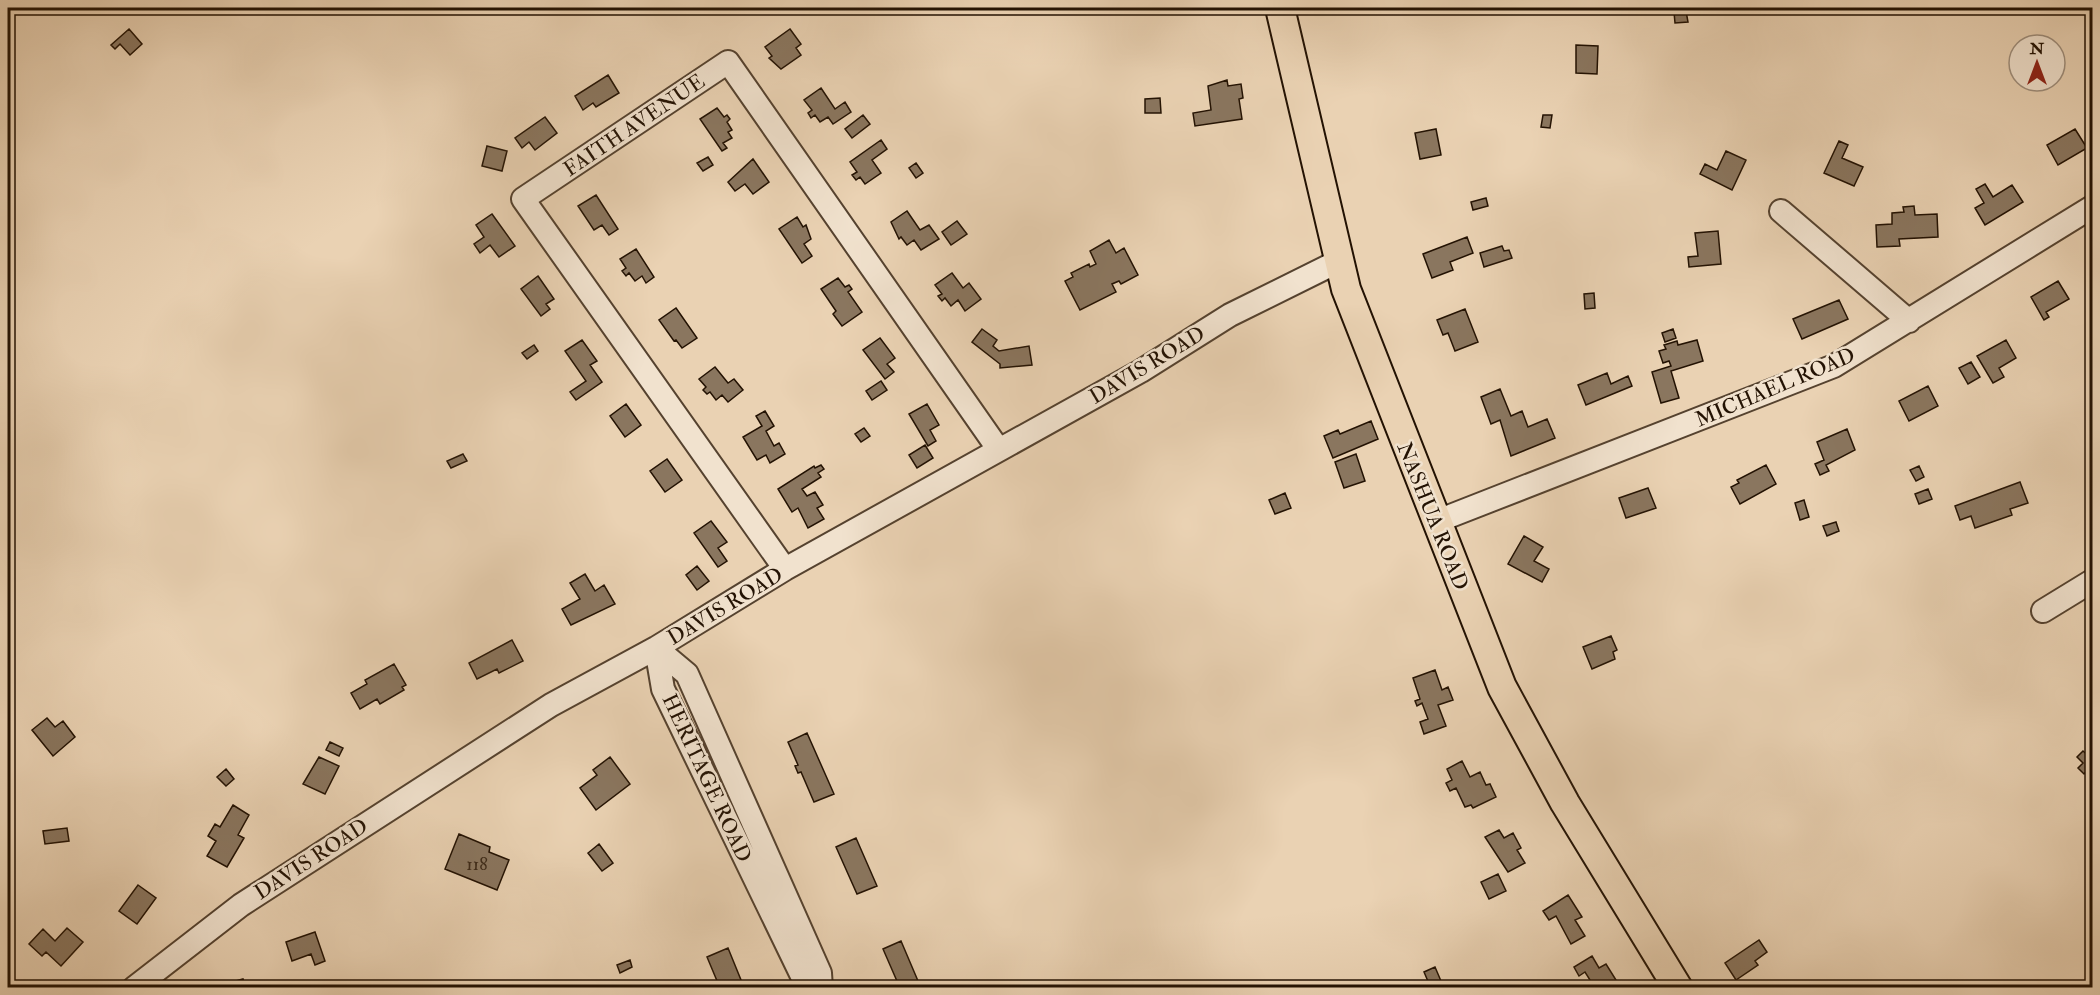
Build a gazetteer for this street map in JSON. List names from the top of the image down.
{
  "streets": {
    "main road": ["NASHUA ROAD"],
    "street": [
      "FAITH AVENUE",
      "DAVIS ROAD",
      "MICHAEL ROAD",
      "HERITAGE ROAD"
    ]
  },
  "crossings": [
    ["FAITH AVENUE", "DAVIS ROAD"],
    ["DAVIS ROAD", "NASHUA ROAD"],
    ["DAVIS ROAD", "HERITAGE ROAD"],
    ["MICHAEL ROAD", "NASHUA ROAD"]
  ],
  "house_numbers": ["118"],
  "north": "top"
}
